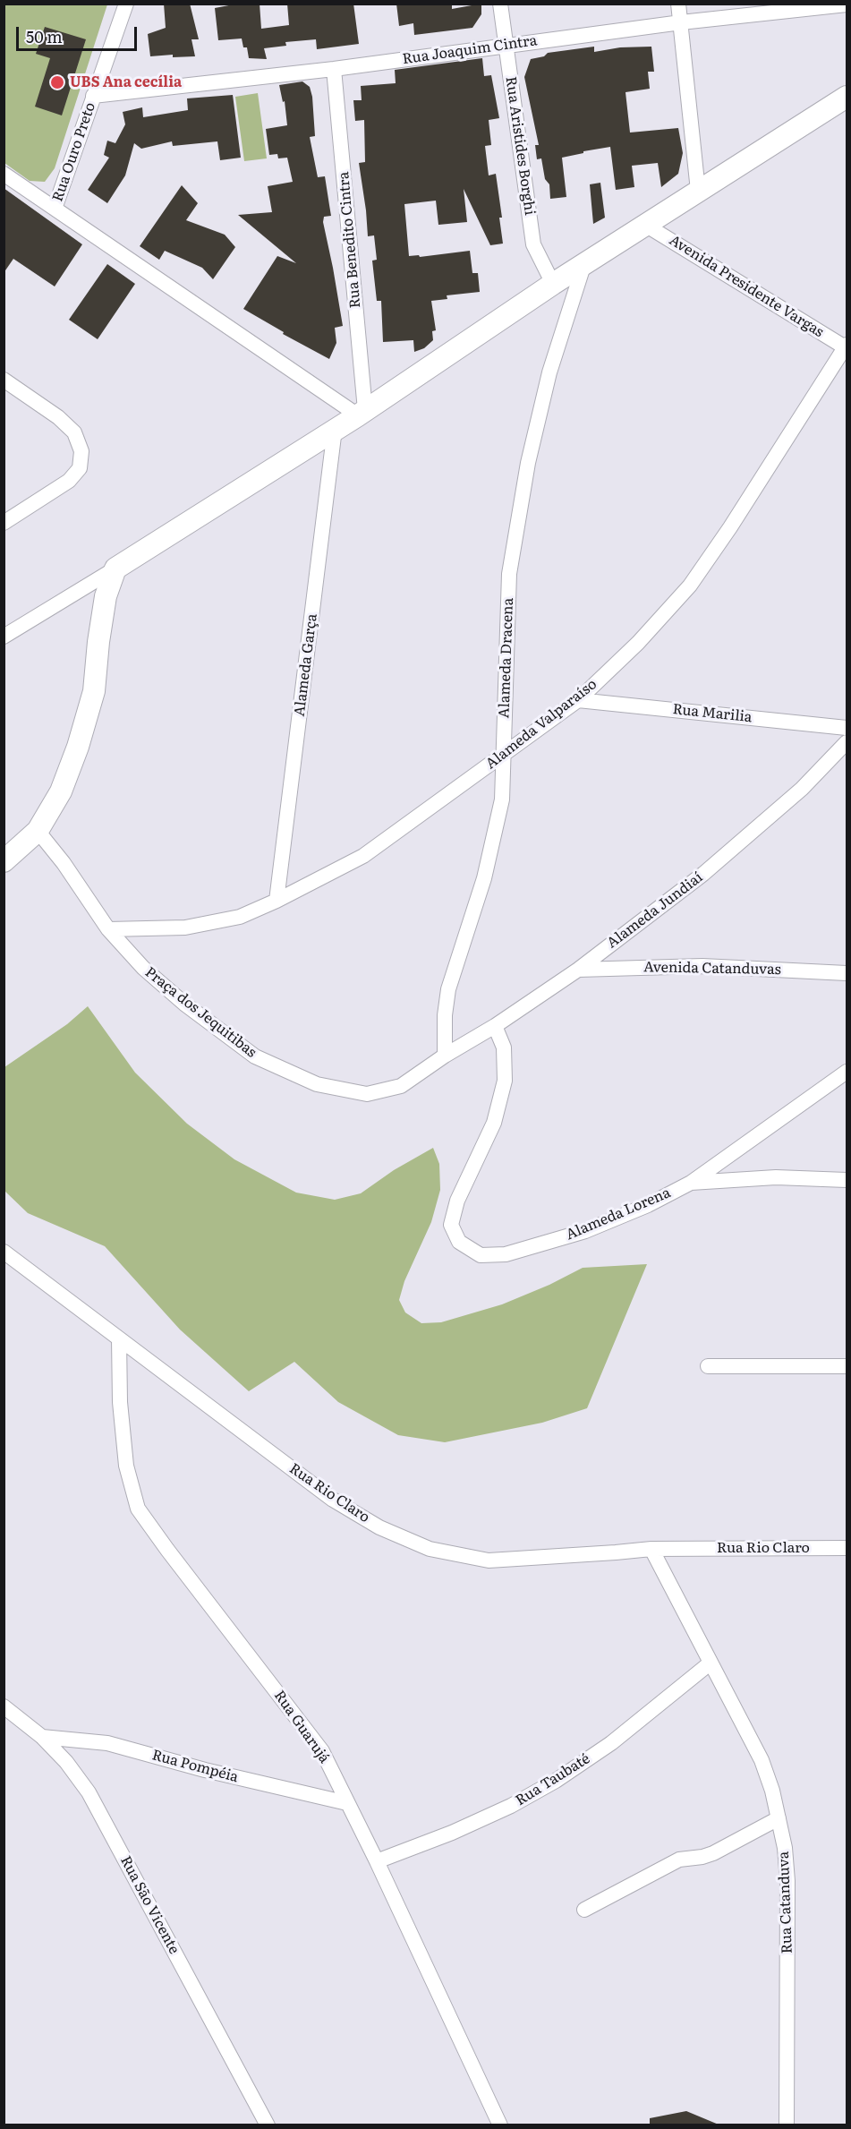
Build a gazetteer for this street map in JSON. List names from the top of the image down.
{
  "streets": {
    "street": [
      "Rua Joaquim Cintra",
      "Rua Aristides Borghi",
      "Rua Ouro Preto",
      "Rua Benedito Cintra",
      "Avenida Presidente Vargas",
      "Alameda Dracena",
      "Alameda Garça",
      "Rua Marilia",
      "Alameda Valparaíso",
      "Alameda Jundiaí",
      "Avenida Catanduvas",
      "Praça dos Jequitibas",
      "Alameda Lorena",
      "Rua Rio Claro",
      "Rua Guarujá",
      "Rua Pompéia",
      "Rua Taubaté",
      "Rua Catanduva",
      "Rua São Vicente"
    ]
  },
  "crossings": [
    ["Rua Joaquim Cintra", "Rua Aristides Borghi"],
    ["Rua Joaquim Cintra", "Rua Ouro Preto"],
    ["Rua Joaquim Cintra", "Rua Benedito Cintra"],
    ["Avenida Presidente Vargas", "Alameda Valparaíso"],
    ["Alameda Dracena", "Alameda Valparaíso"],
    ["Alameda Dracena", "Alameda Jundiaí"],
    ["Alameda Dracena", "Praça dos Jequitibas"],
    ["Alameda Garça", "Alameda Valparaíso"],
    ["Rua Marilia", "Alameda Valparaíso"],
    ["Alameda Valparaíso", "Praça dos Jequitibas"],
    ["Alameda Jundiaí", "Avenida Catanduvas"],
    ["Alameda Jundiaí", "Praça dos Jequitibas"],
    ["Alameda Jundiaí", "Alameda Lorena"],
    ["Rua Rio Claro", "Rua Guarujá"],
    ["Rua Rio Claro", "Rua Catanduva"],
    ["Rua Guarujá", "Rua Pompéia"],
    ["Rua Guarujá", "Rua Taubaté"],
    ["Rua Pompéia", "Rua São Vicente"],
    ["Rua Taubaté", "Rua Catanduva"]
  ],
  "places": ["UBS Ana cecília"],
  "scale_bar": "50 m"
}
